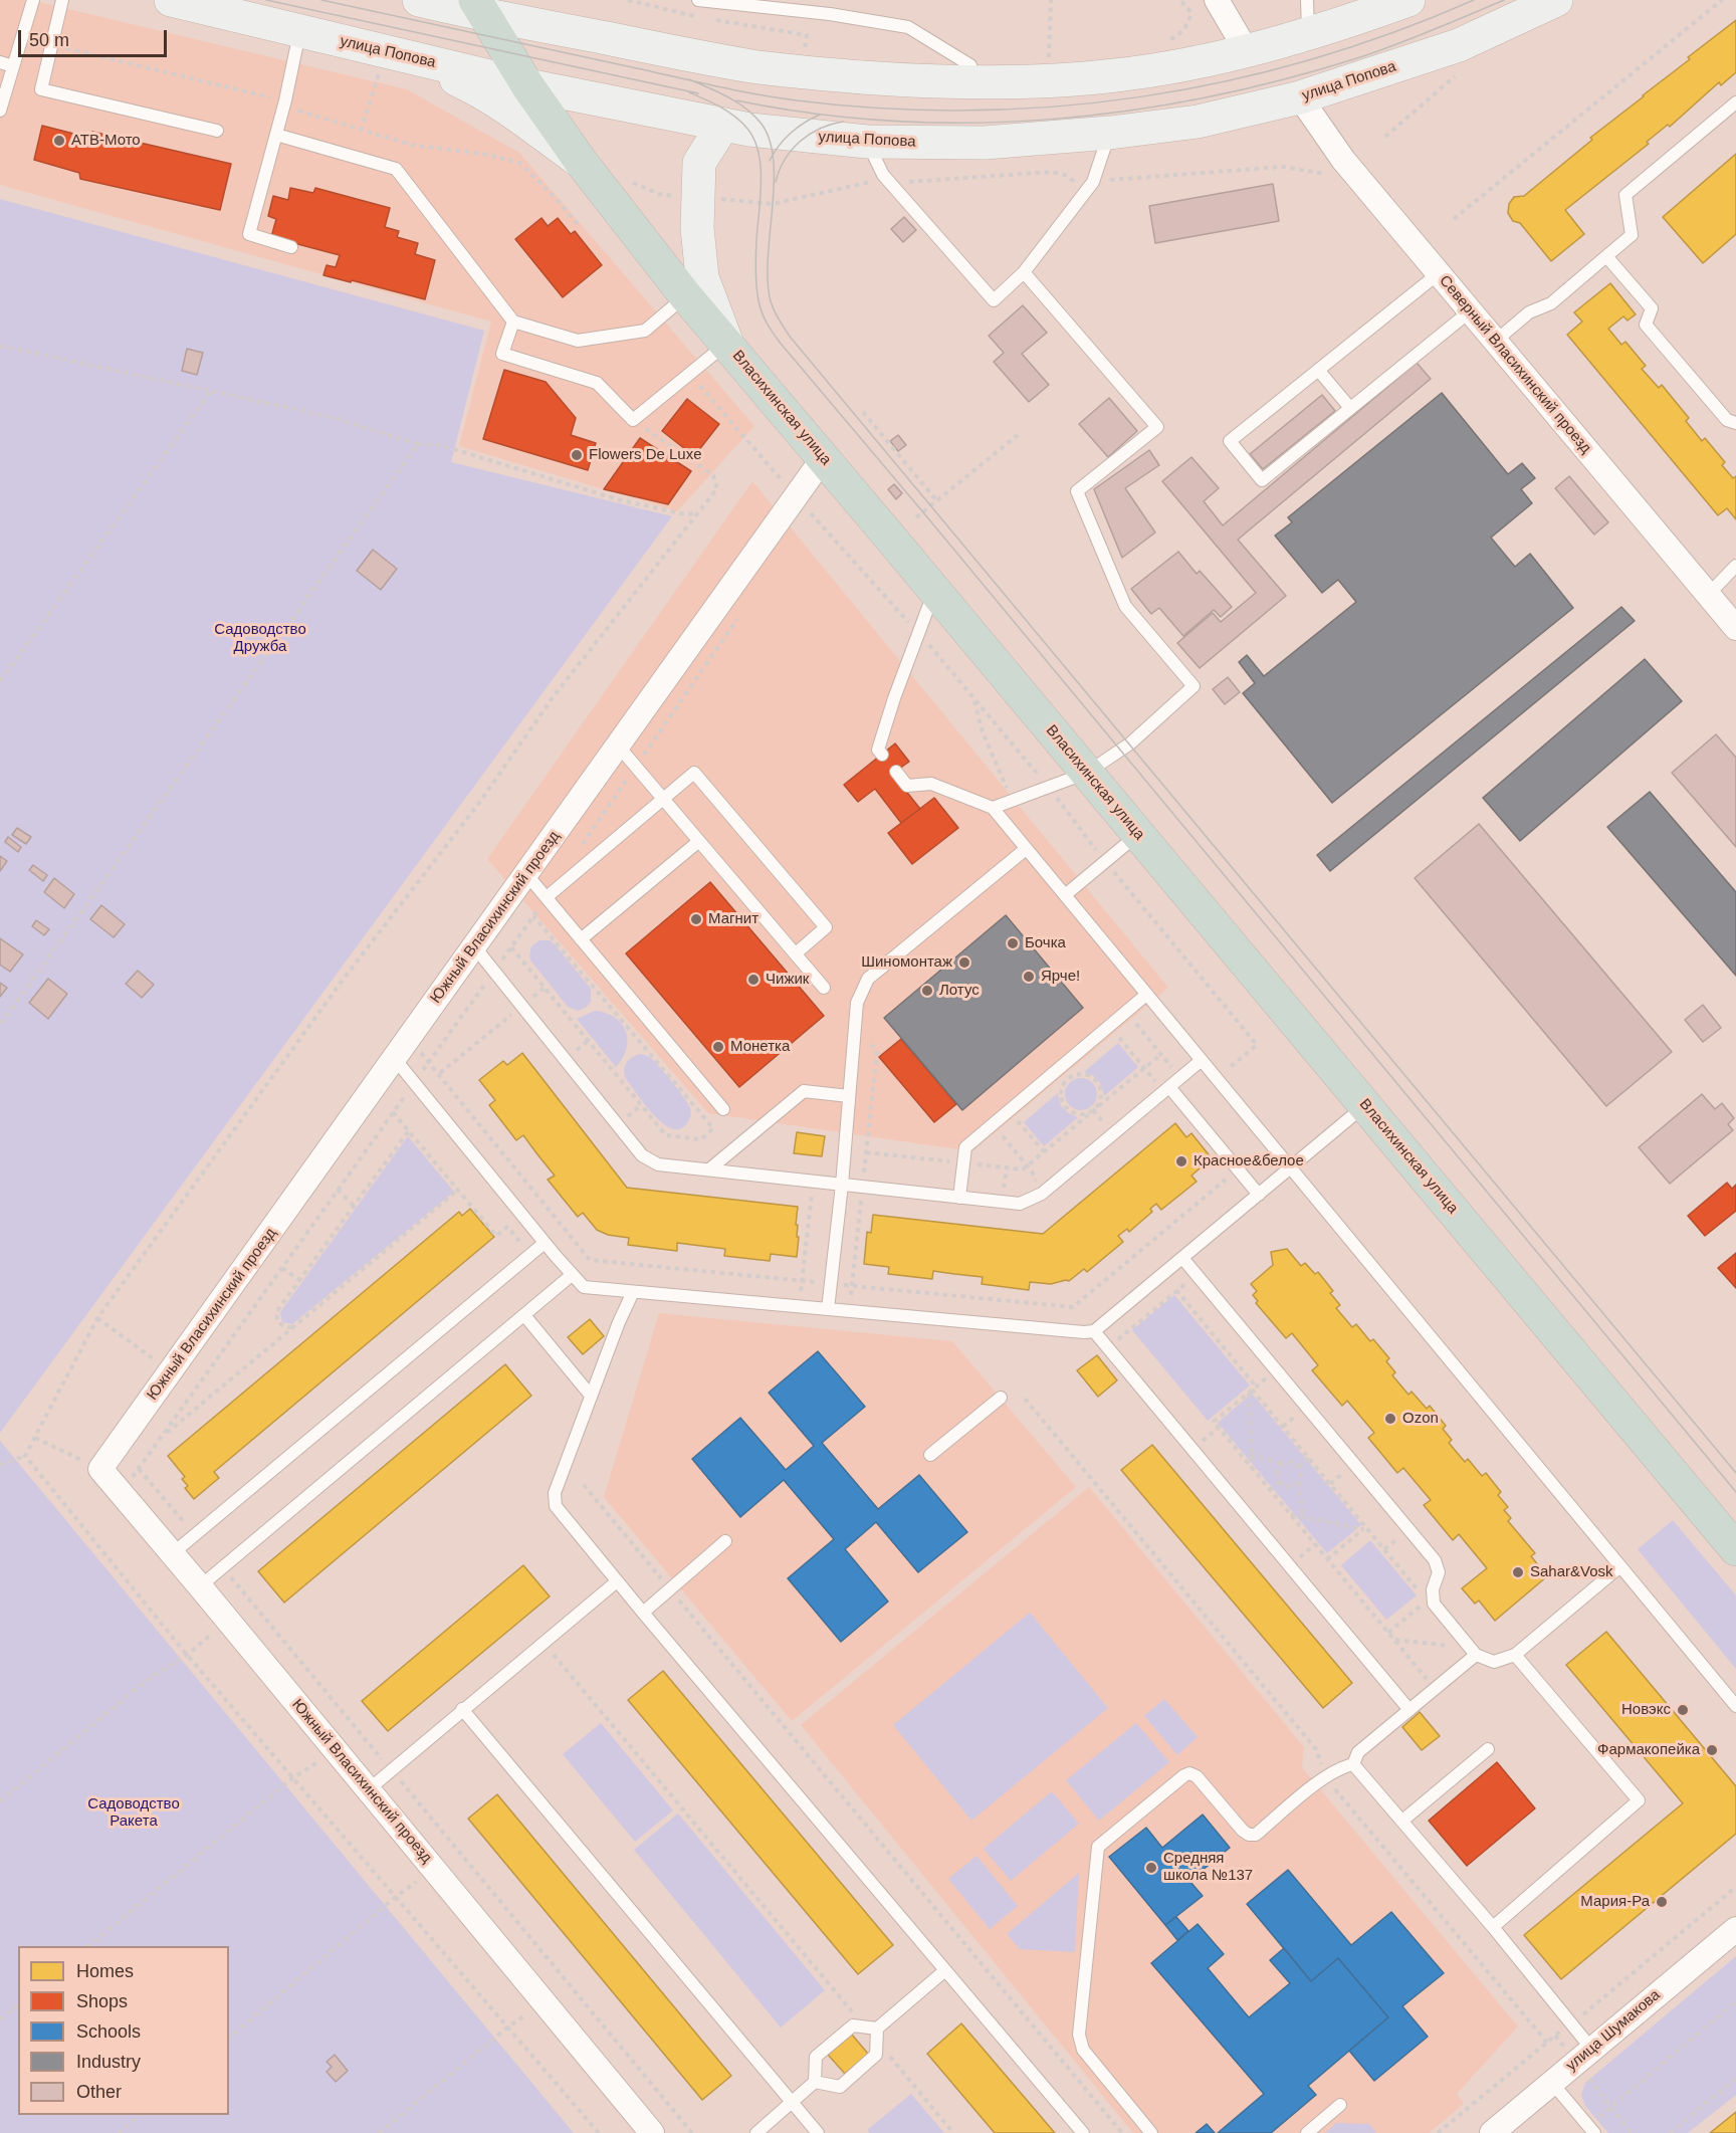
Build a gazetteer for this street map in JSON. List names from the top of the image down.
{
  "streets": {
    "highway": ["Власихинская улица"],
    "main road": ["улица Попова"],
    "street": ["Северный Власихинский проезд", "Южный Власихинский проезд", "улица Шумакова"]
  },
  "crossings": [
    ["улица Попова", "Северный Власихинский проезд"],
    ["улица Попова", "Власихинская улица"],
    ["Власихинская улица", "Южный Власихинский проезд"]
  ],
  "parks": ["Садоводство Дружба", "Садоводство Ракета"],
  "places": [
    "АТВ-Мото",
    "Flowers De Luxe",
    "Магнит",
    "Бочка",
    "Шиномонтаж",
    "Ярче!",
    "Чижик",
    "Лотус",
    "Монетка",
    "Красное&белое",
    "Ozon",
    "Sahar&Vosk",
    "Новэкс",
    "Фармакопейка",
    "Средняя школа №137",
    "Мария-Ра"
  ],
  "legend": [
    "Homes",
    "Shops",
    "Schools",
    "Industry",
    "Other"
  ],
  "scale_bar": "50 m"
}
